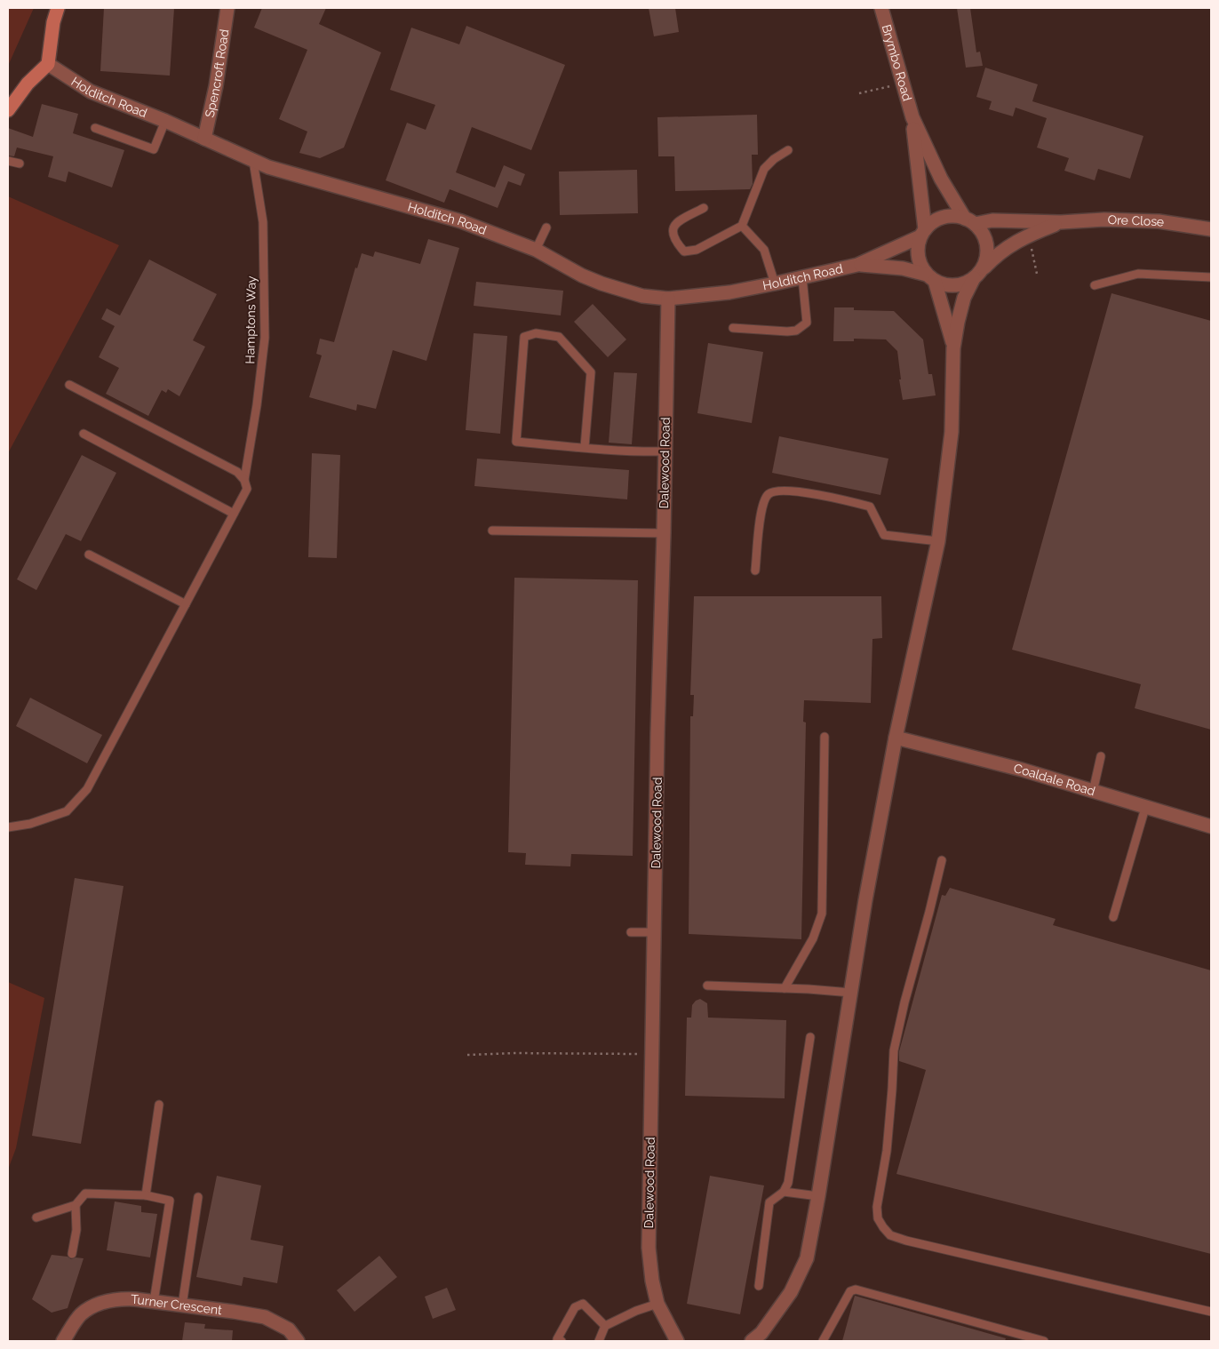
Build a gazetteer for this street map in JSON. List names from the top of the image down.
{
  "streets": {
    "street": [
      "Brymbo Road",
      "Spencroft Road",
      "Holditch Road",
      "Ore Close",
      "Dalewood Road",
      "Coaldale Road",
      "Turner Crescent"
    ],
    "lane": ["Hamptons Way"]
  },
  "crossings": [
    ["Brymbo Road", "Holditch Road"],
    ["Brymbo Road", "Ore Close"],
    ["Spencroft Road", "Holditch Road"],
    ["Holditch Road", "Ore Close"],
    ["Holditch Road", "Hamptons Way"],
    ["Holditch Road", "Dalewood Road"]
  ]
}
